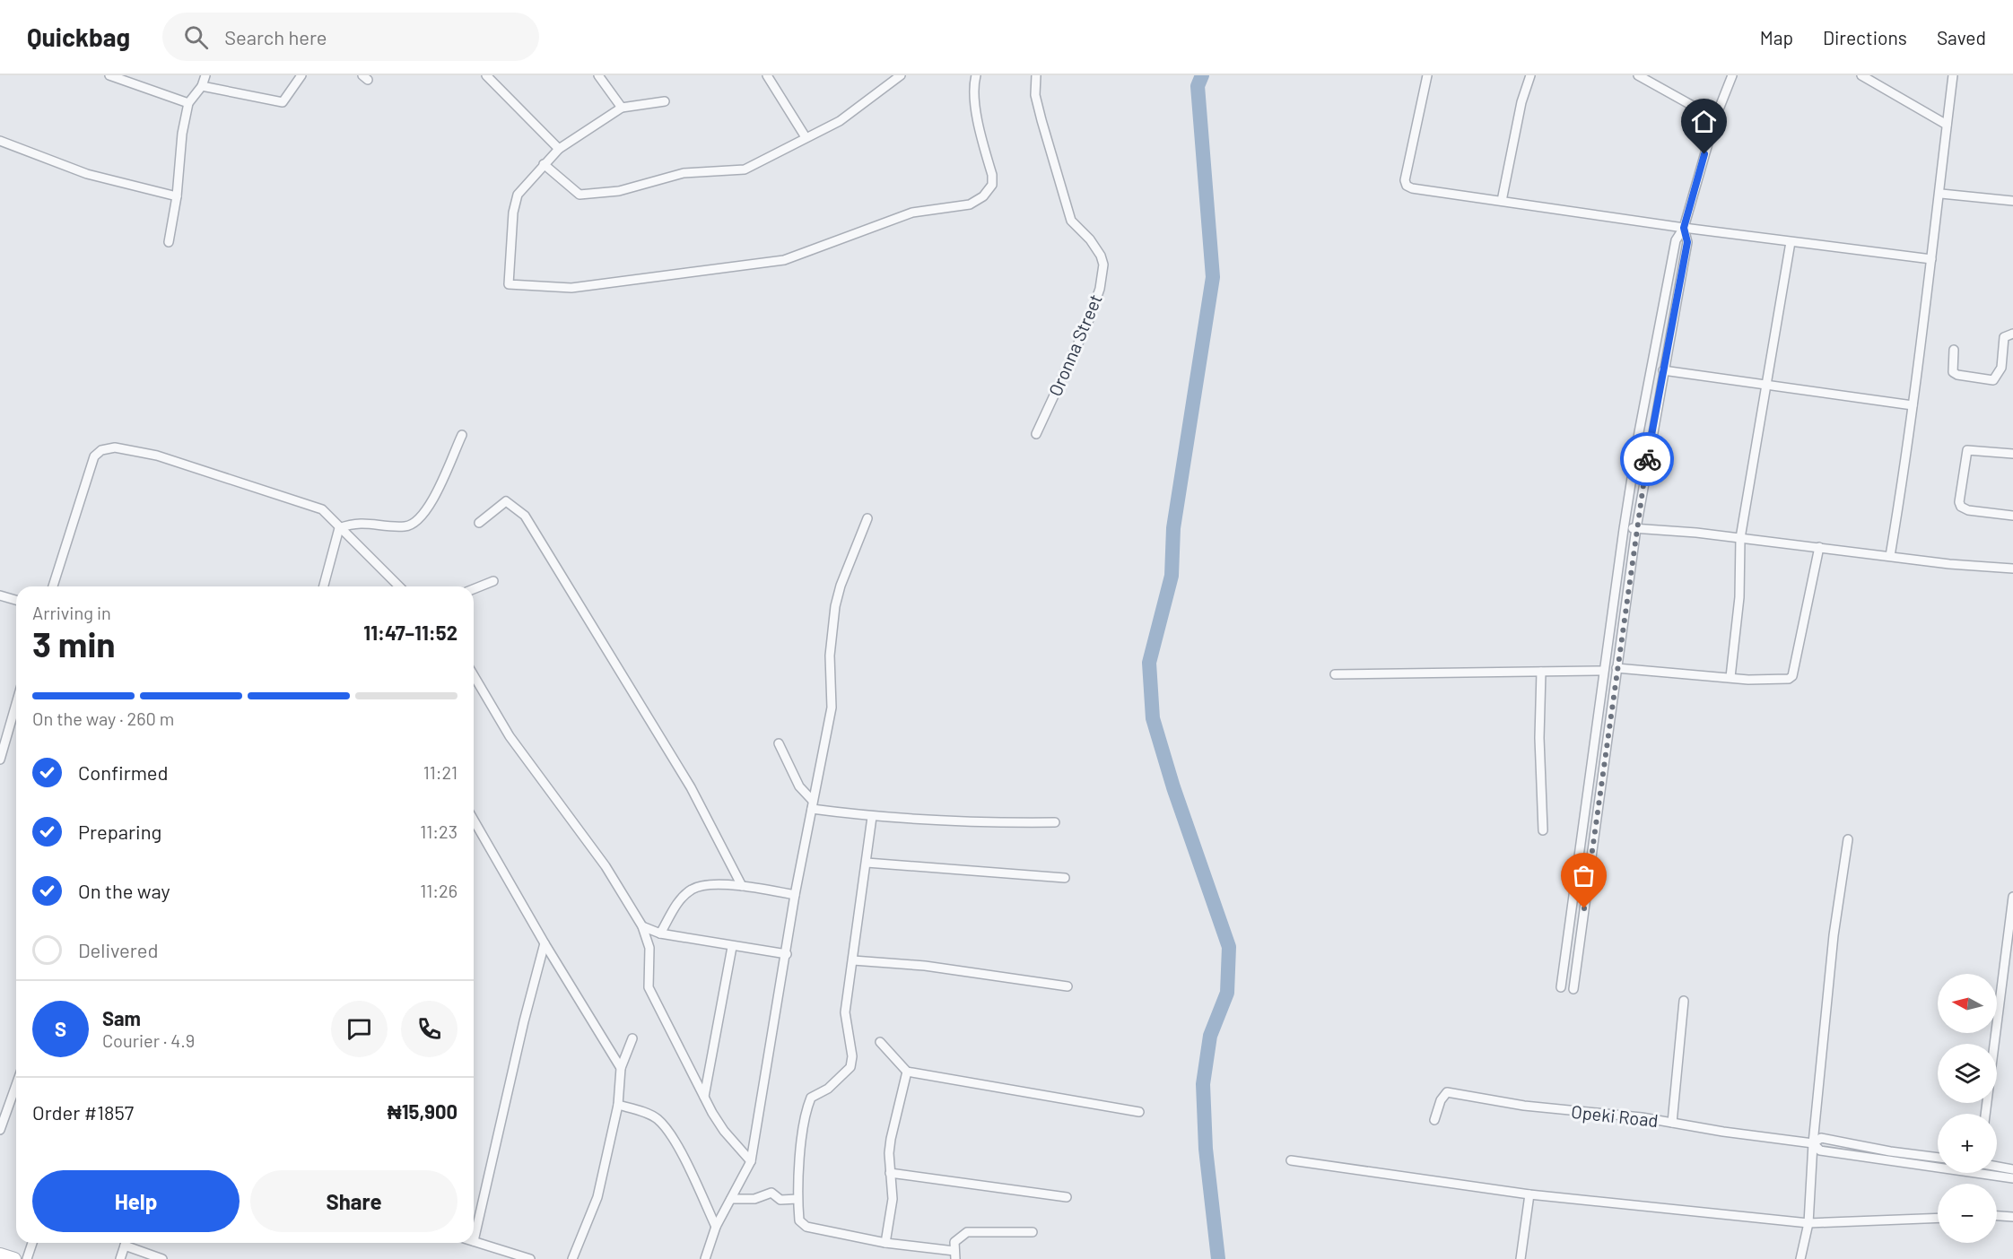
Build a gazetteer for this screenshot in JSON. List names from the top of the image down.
{
  "streets": {
    "street": ["Oronna Street", "Opeki Road"]
  },
  "north": "left",
  "page": {
    "header": "Quickbag",
    "search": "Search here",
    "nav": ["Map", "Directions", "Saved"],
    "heading": ["3 min", "Arriving in", "11:47–11:52"],
    "panel": [
      "Sam",
      "Courier · 4.9",
      "Order #1857",
      "₦15,900"
    ],
    "bar": "On the way · 260 m",
    "list": [
      ["Confirmed", "11:21"],
      ["Preparing", "11:23"],
      ["On the way", "11:26"],
      "Delivered"
    ],
    "map_buttons": ["+", "−"],
    "round": "S",
    "buttons": ["Help", "Share"]
  }
}
